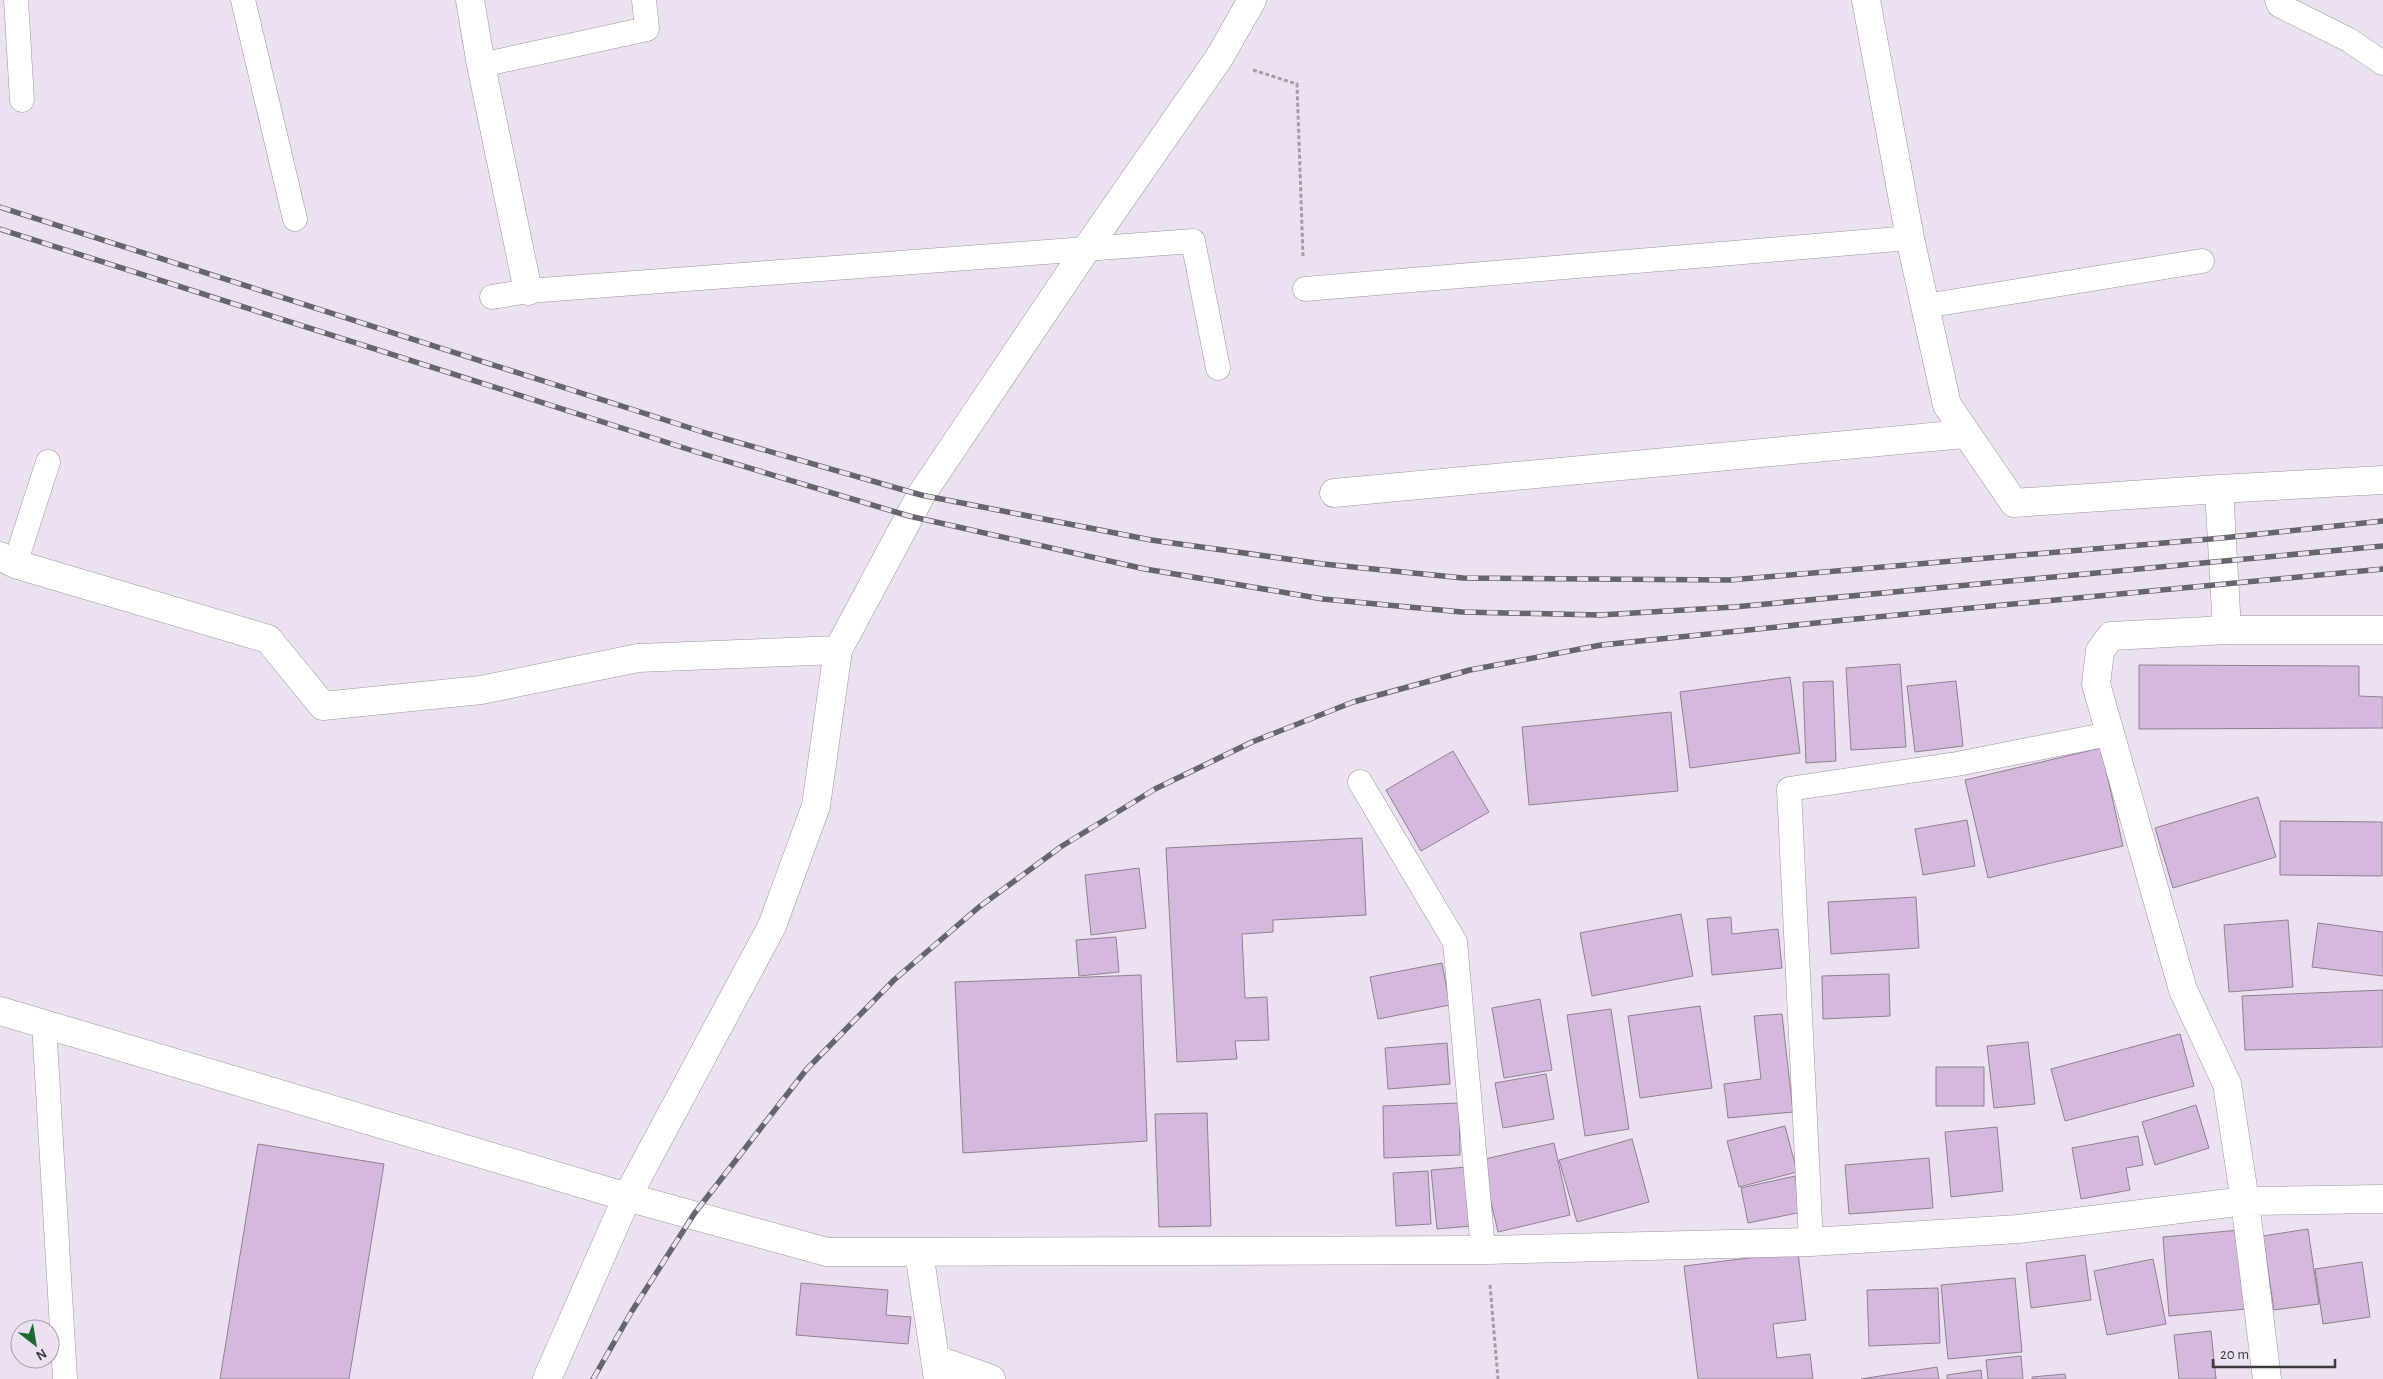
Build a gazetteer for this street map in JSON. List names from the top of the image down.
{
  "scale_bar": "20 m",
  "north": "bottom right"
}
